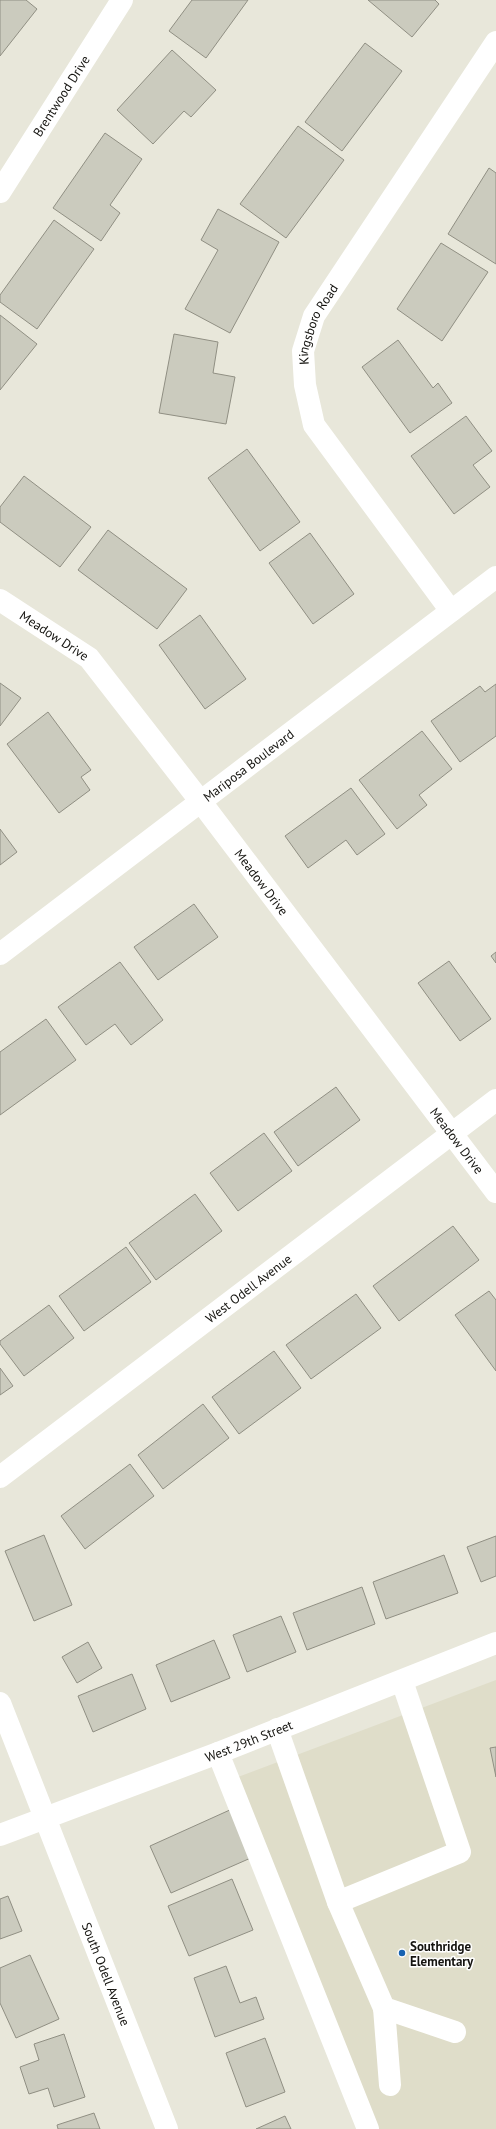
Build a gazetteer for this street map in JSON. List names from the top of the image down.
{
  "streets": {
    "street": [
      "Brentwood Drive",
      "Kingsboro Road",
      "Meadow Drive",
      "Mariposa Boulevard",
      "West Odell Avenue",
      "West 29th Street",
      "South Odell Avenue"
    ]
  },
  "crossings": [
    ["Kingsboro Road", "Mariposa Boulevard"],
    ["Meadow Drive", "Mariposa Boulevard"],
    ["Meadow Drive", "West Odell Avenue"],
    ["West 29th Street", "South Odell Avenue"]
  ],
  "places": ["Southridge Elementary"]
}
